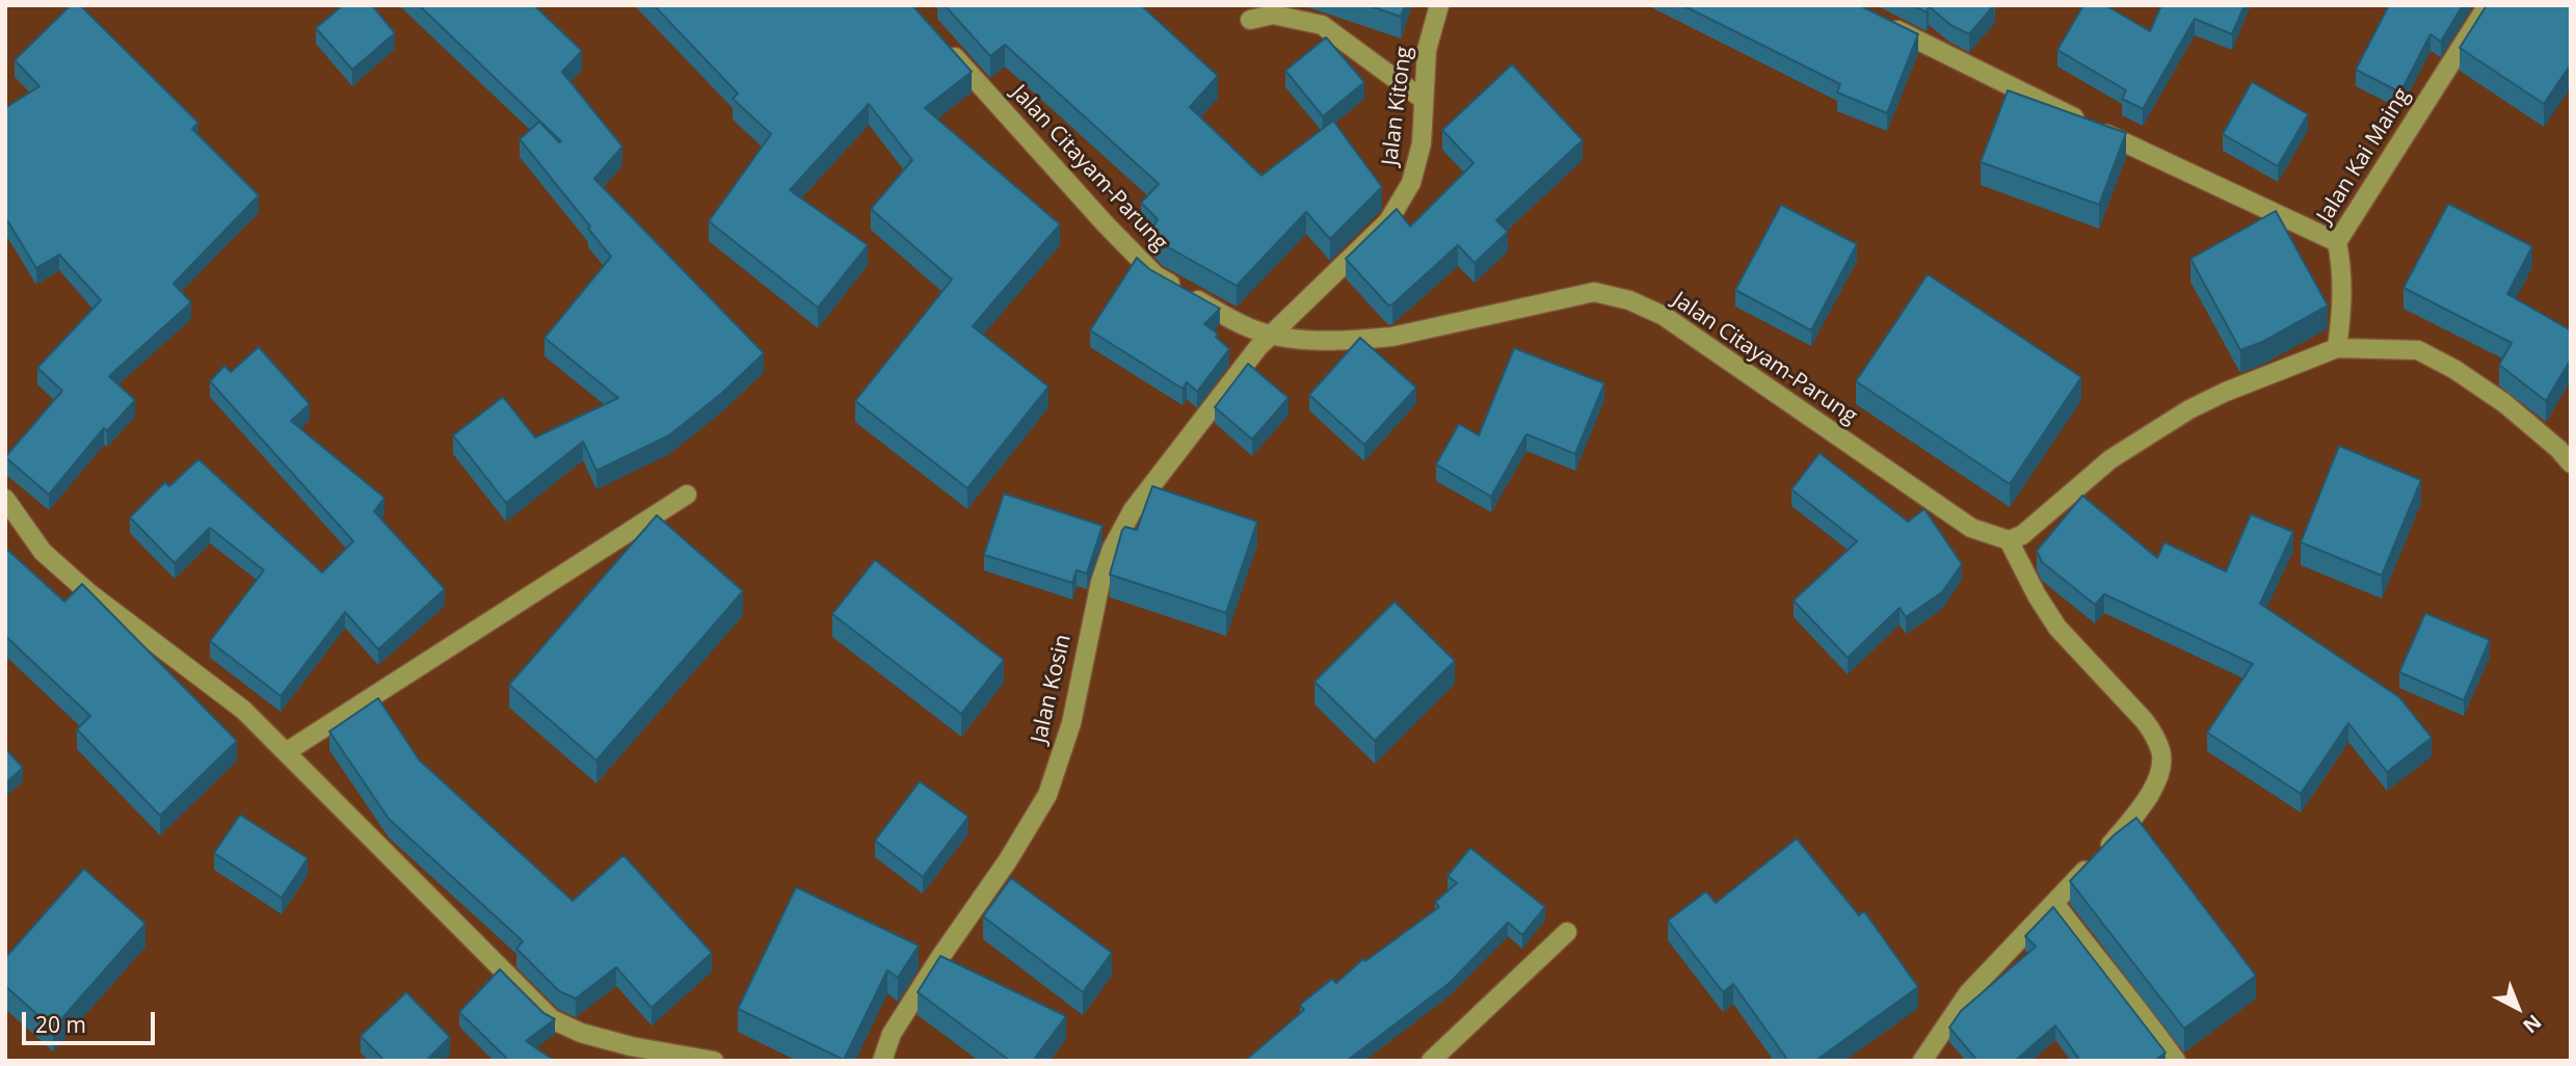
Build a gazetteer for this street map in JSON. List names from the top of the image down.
{
  "streets": {
    "street": [
      "Jalan Kitong",
      "Jalan Kai Maing",
      "Jalan Citayam-Parung",
      "Jalan Kosin"
    ]
  },
  "crossings": [
    ["Jalan Kitong", "Jalan Citayam-Parung"],
    ["Jalan Kitong", "Jalan Kosin"],
    ["Jalan Citayam-Parung", "Jalan Kosin"]
  ],
  "scale_bar": "20 m",
  "north": "bottom right"
}
